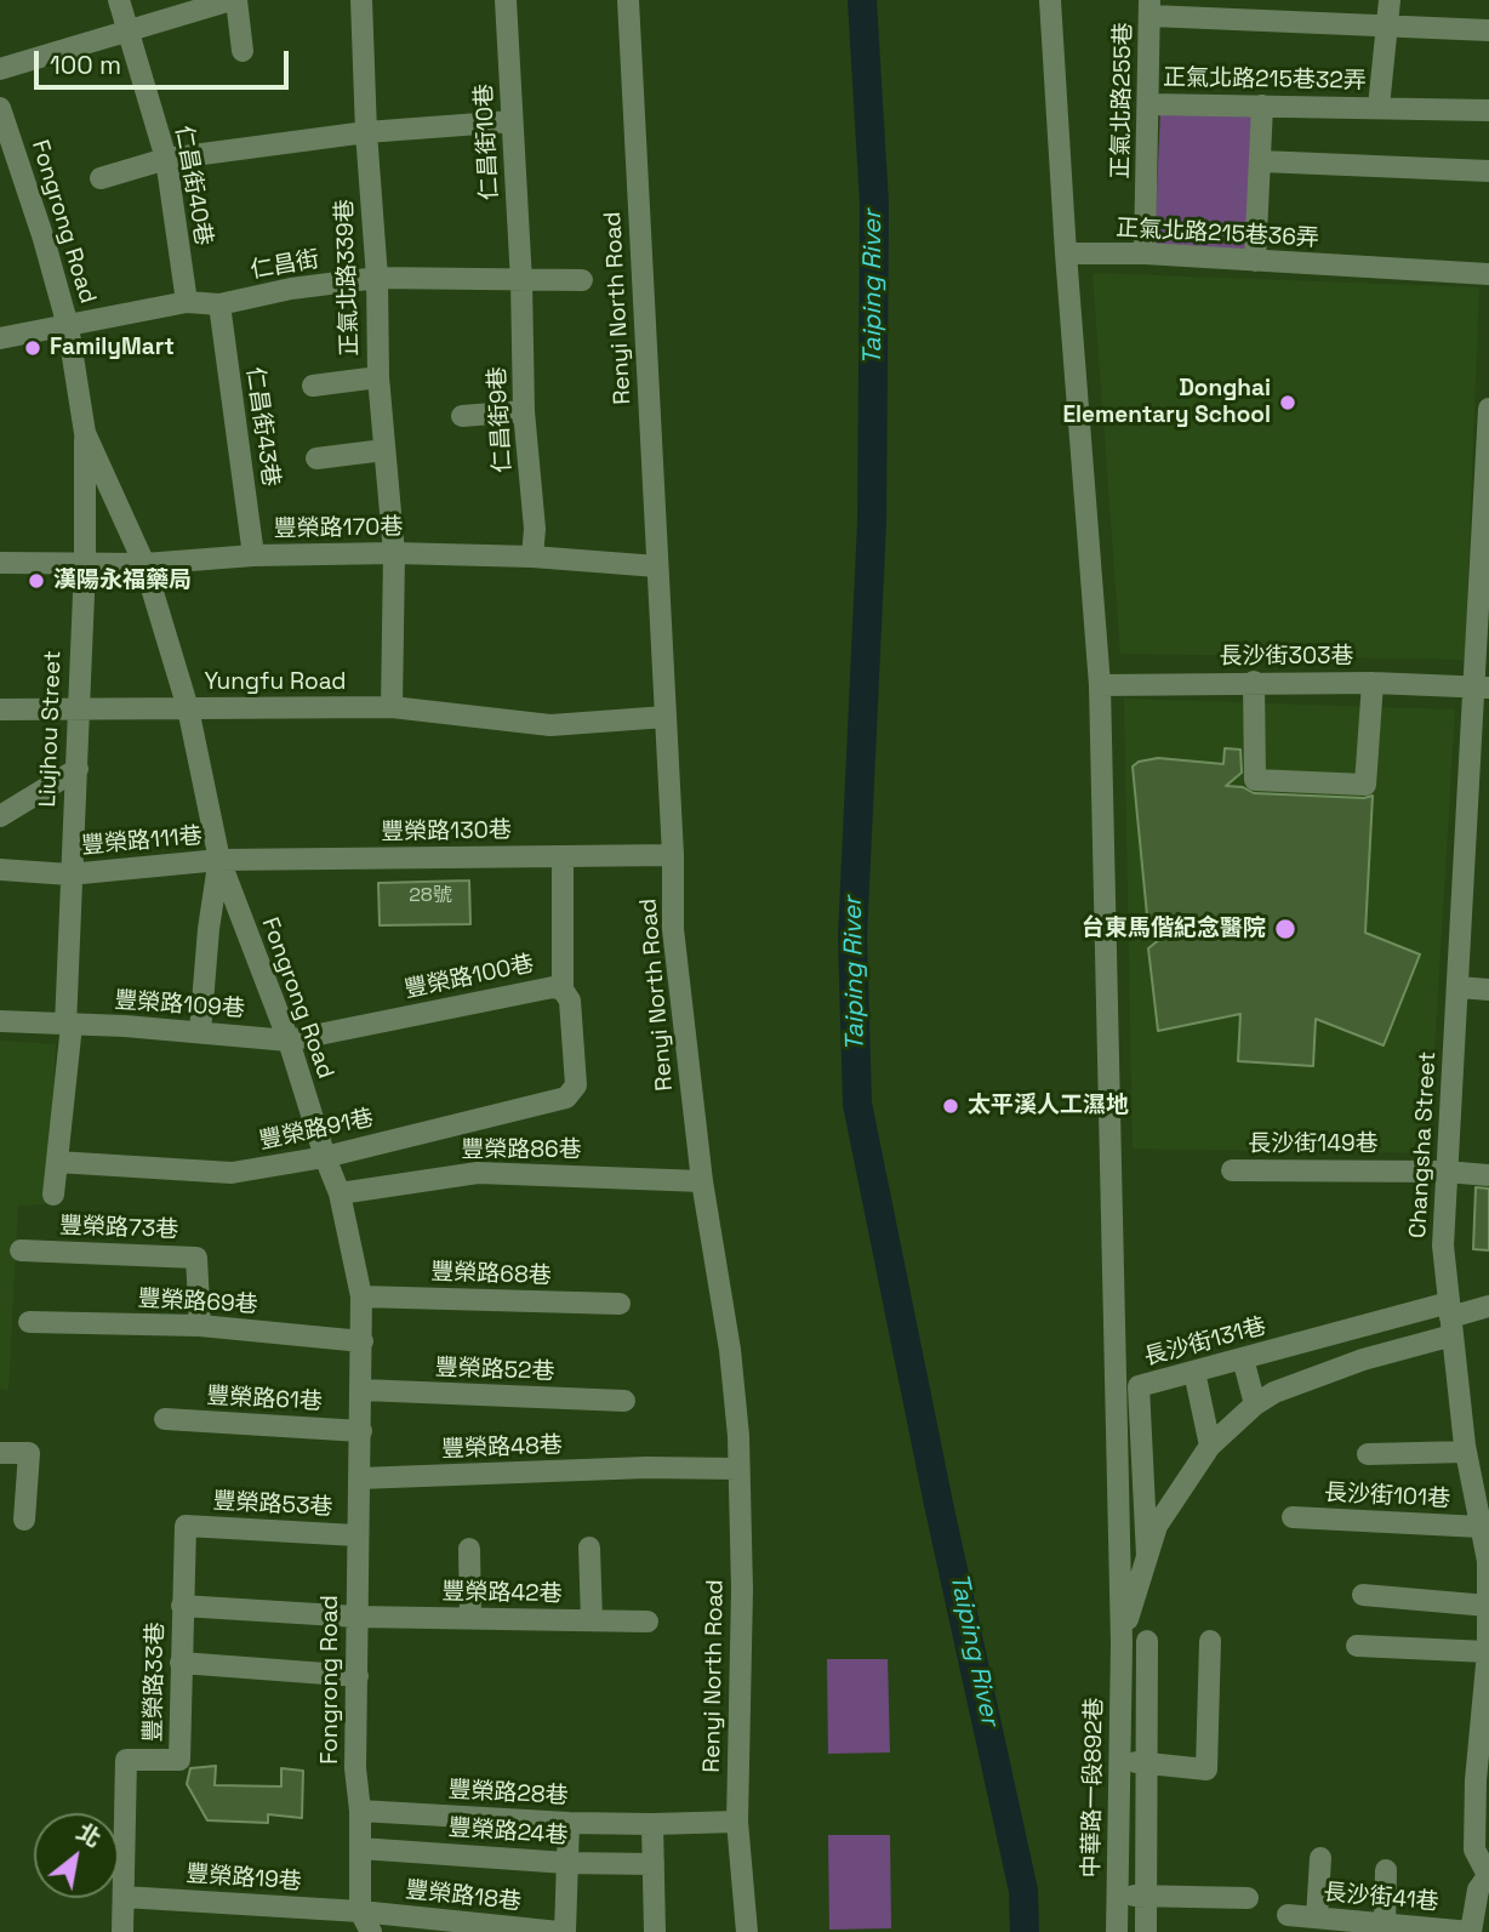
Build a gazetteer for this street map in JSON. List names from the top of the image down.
{
  "streets": {
    "street": [
      "正氣北路215巷32弄",
      "正氣北路255巷",
      "仁昌街10巷",
      "仁昌街40巷",
      "Fongrong Road",
      "正氣北路215巷36弄",
      "仁昌街",
      "正氣北路339巷",
      "Renyi North Road",
      "仁昌街9巷",
      "仁昌街43巷",
      "豐榮路170巷",
      "長沙街303巷",
      "Yungfu Road",
      "Liujhou Street",
      "豐榮路130巷",
      "豐榮路111巷",
      "豐榮路100巷",
      "豐榮路109巷",
      "豐榮路91巷",
      "長沙街149巷",
      "Changsha Street",
      "豐榮路86巷",
      "豐榮路73巷",
      "豐榮路68巷",
      "豐榮路69巷",
      "長沙街131巷",
      "豐榮路52巷",
      "豐榮路61巷",
      "豐榮路48巷",
      "長沙街101巷",
      "豐榮路53巷",
      "豐榮路42巷",
      "豐榮路33巷",
      "中華路一段892巷",
      "豐榮路28巷",
      "豐榮路24巷",
      "豐榮路19巷",
      "豐榮路18巷",
      "長沙街41巷"
    ]
  },
  "crossings": [
    ["正氣北路215巷32弄", "正氣北路255巷"],
    ["正氣北路255巷", "正氣北路215巷36弄"],
    ["仁昌街10巷", "仁昌街"],
    ["仁昌街10巷", "仁昌街9巷"],
    ["仁昌街40巷", "仁昌街"],
    ["Fongrong Road", "仁昌街"],
    ["Fongrong Road", "豐榮路170巷"],
    ["Fongrong Road", "Yungfu Road"],
    ["Fongrong Road", "Liujhou Street"],
    ["Fongrong Road", "豐榮路130巷"],
    ["Fongrong Road", "豐榮路111巷"],
    ["Fongrong Road", "豐榮路100巷"],
    ["Fongrong Road", "豐榮路109巷"],
    ["Fongrong Road", "豐榮路91巷"],
    ["Fongrong Road", "豐榮路86巷"],
    ["Fongrong Road", "豐榮路68巷"],
    ["Fongrong Road", "豐榮路69巷"],
    ["Fongrong Road", "豐榮路52巷"],
    ["Fongrong Road", "豐榮路61巷"],
    ["Fongrong Road", "豐榮路48巷"],
    ["Fongrong Road", "豐榮路53巷"],
    ["Fongrong Road", "豐榮路42巷"],
    ["Fongrong Road", "豐榮路28巷"],
    ["Fongrong Road", "豐榮路24巷"],
    ["Fongrong Road", "豐榮路19巷"],
    ["Fongrong Road", "豐榮路18巷"],
    ["仁昌街", "正氣北路339巷"],
    ["仁昌街", "仁昌街9巷"],
    ["仁昌街", "仁昌街43巷"],
    ["正氣北路339巷", "豐榮路170巷"],
    ["正氣北路339巷", "Yungfu Road"],
    ["Renyi North Road", "豐榮路170巷"],
    ["Renyi North Road", "Yungfu Road"],
    ["Renyi North Road", "豐榮路130巷"],
    ["Renyi North Road", "豐榮路86巷"],
    ["Renyi North Road", "豐榮路48巷"],
    ["Renyi North Road", "豐榮路28巷"],
    ["仁昌街9巷", "豐榮路170巷"],
    ["仁昌街43巷", "豐榮路170巷"],
    ["豐榮路170巷", "Liujhou Street"],
    ["長沙街303巷", "Changsha Street"],
    ["Yungfu Road", "Liujhou Street"],
    ["Liujhou Street", "豐榮路111巷"],
    ["Liujhou Street", "豐榮路109巷"],
    ["Liujhou Street", "豐榮路91巷"],
    ["豐榮路130巷", "豐榮路111巷"],
    ["豐榮路100巷", "豐榮路109巷"],
    ["豐榮路100巷", "豐榮路91巷"],
    ["長沙街149巷", "Changsha Street"],
    ["Changsha Street", "長沙街131巷"],
    ["Changsha Street", "長沙街101巷"],
    ["豐榮路73巷", "豐榮路69巷"],
    ["豐榮路53巷", "豐榮路33巷"],
    ["豐榮路42巷", "豐榮路33巷"],
    ["豐榮路33巷", "豐榮路19巷"],
    ["豐榮路19巷", "豐榮路18巷"]
  ],
  "water": ["Taiping River"],
  "places": [
    "FamilyMart",
    "Donghai Elementary School",
    "漢陽永福藥局",
    "台東馬偕紀念醫院",
    "太平溪人工濕地"
  ],
  "house_numbers": ["28號"],
  "scale_bar": "100 m",
  "north": "top right"
}
